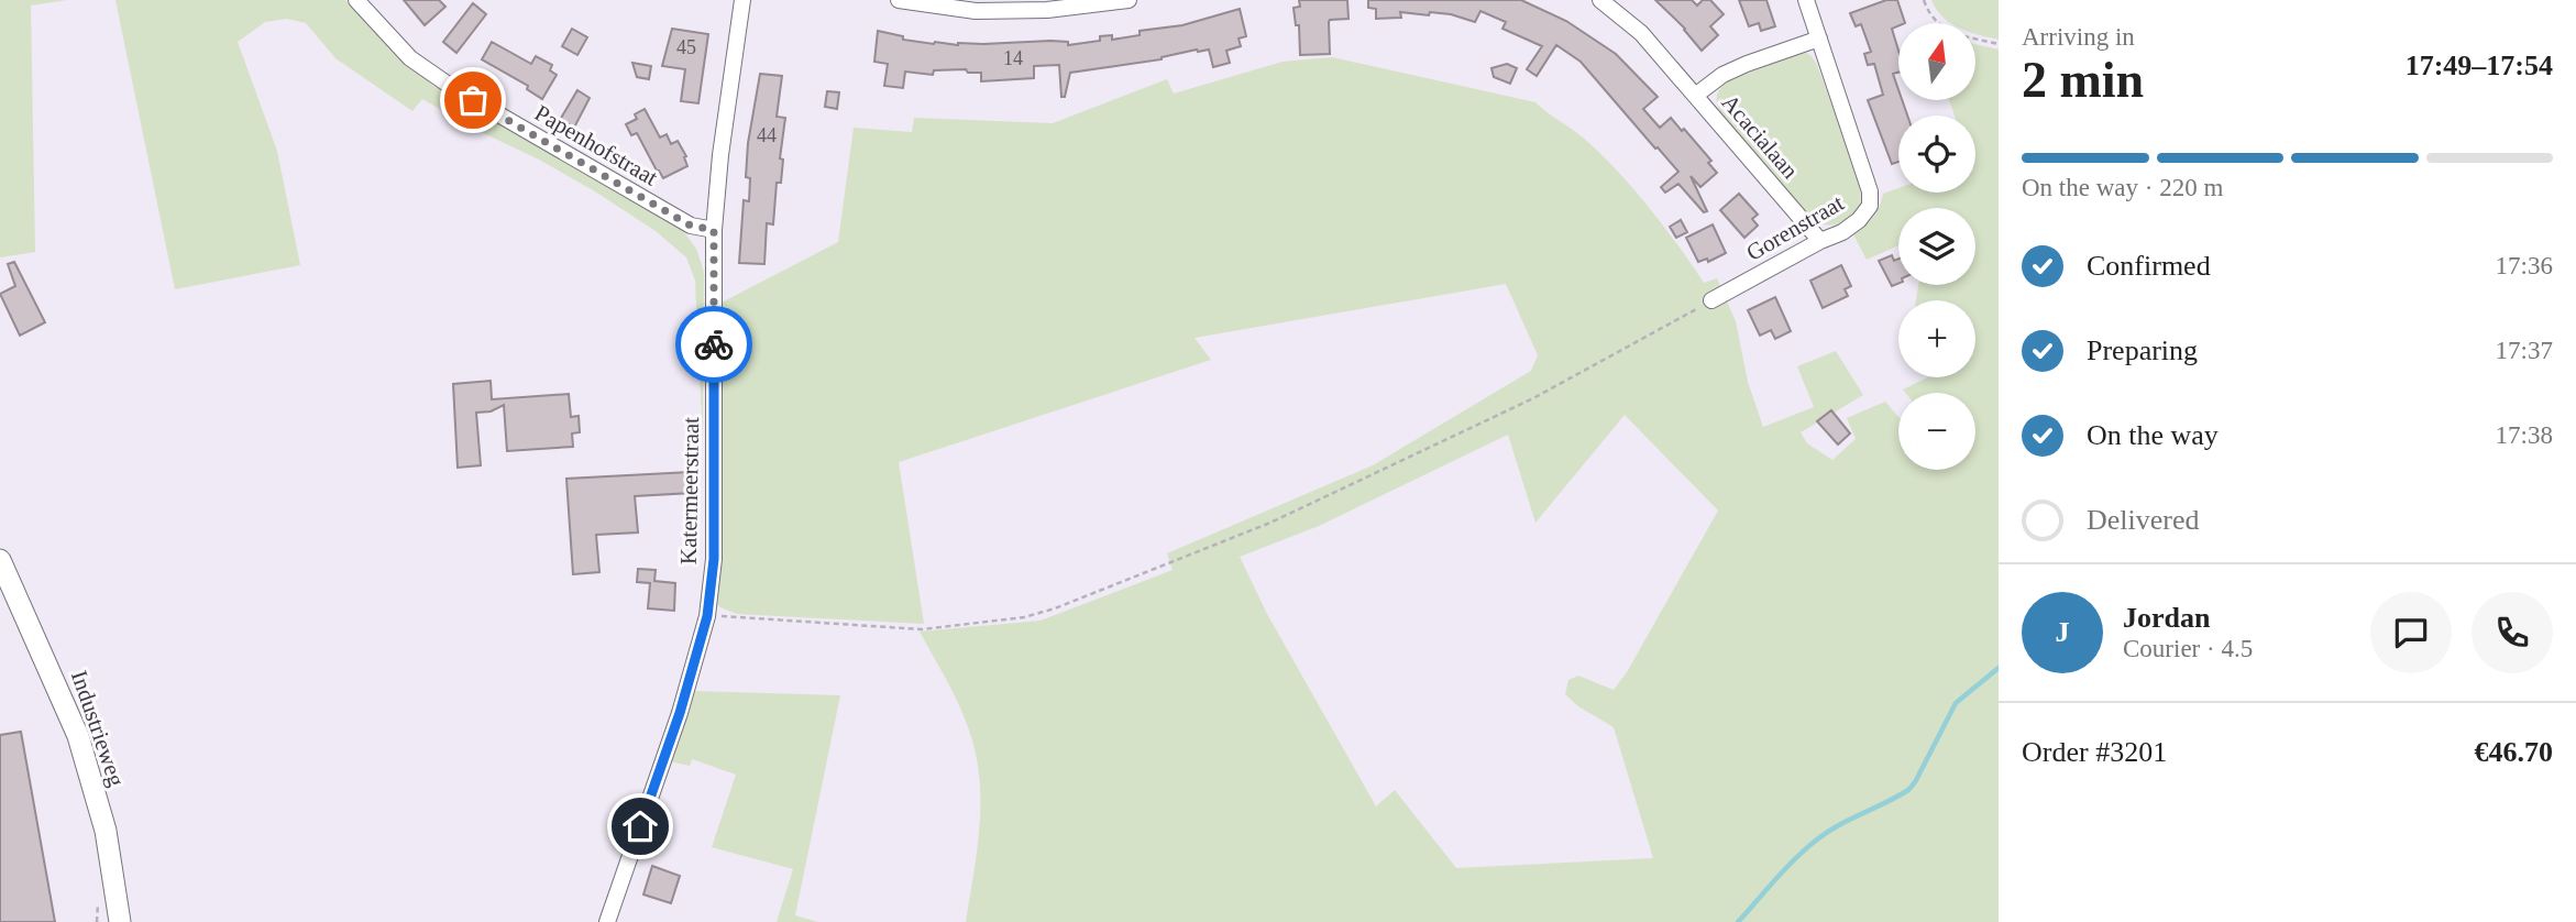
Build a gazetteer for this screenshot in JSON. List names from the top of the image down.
{
  "streets": {
    "main road": ["Industrieweg"],
    "street": [
      "Acacialaan",
      "Papenhofstraat",
      "Gorenstraat",
      "Katermeerstraat"
    ]
  },
  "crossings": [
    ["Acacialaan", "Gorenstraat"],
    ["Papenhofstraat", "Katermeerstraat"]
  ],
  "house_numbers": ["45", "14", "44"],
  "north": "top",
  "page": {
    "heading": ["2 min", "Arriving in", "17:49–17:54"],
    "panel": [
      "Jordan",
      "Courier · 4.5",
      "Order #3201",
      "€46.70"
    ],
    "map_buttons": ["+", "−"],
    "bar": "On the way · 220 m",
    "list": [
      ["Confirmed", "17:36"],
      ["Preparing", "17:37"],
      ["On the way", "17:38"],
      "Delivered"
    ],
    "round": "J"
  }
}
